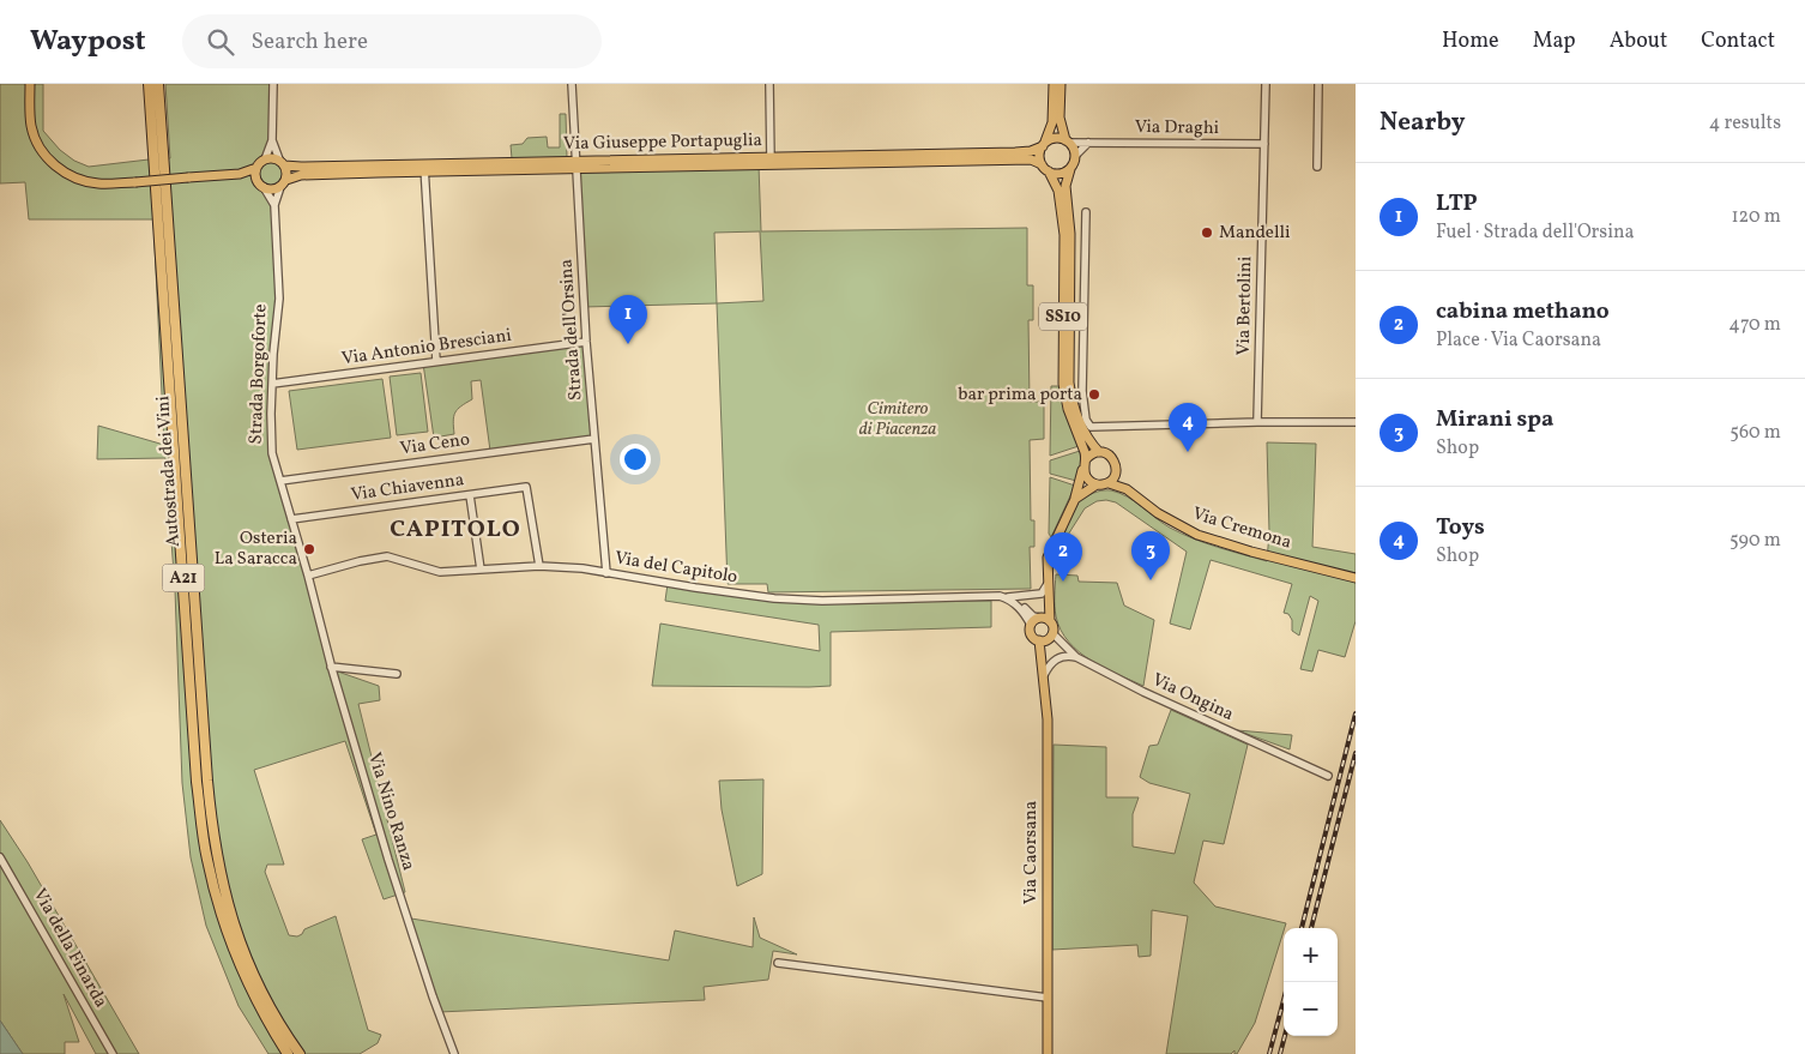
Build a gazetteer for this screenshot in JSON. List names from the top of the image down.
{
  "streets": {
    "highway": ["Autostrada dei Vini", "A21"],
    "main road": [
      "Via Giuseppe Portapuglia",
      "SS10",
      "Via Cremona",
      "Via Caorsana"
    ],
    "street": [
      "Via Draghi",
      "Via Bertolini",
      "Strada dell'Orsina",
      "Via Antonio Bresciani",
      "Strada Borgoforte",
      "Via Ceno",
      "Via Chiavenna",
      "Via del Capitolo",
      "Via Ongina",
      "Via Nino Ranza",
      "Via della Finarda"
    ]
  },
  "crossings": [
    ["Via Draghi", "Via Giuseppe Portapuglia"],
    ["Via Draghi", "Via Bertolini"],
    ["Via Draghi", "SS10"],
    ["Via Giuseppe Portapuglia", "SS10"],
    ["Via Giuseppe Portapuglia", "Strada dell'Orsina"],
    ["Via Giuseppe Portapuglia", "Strada Borgoforte"],
    ["SS10", "Via Cremona"],
    ["Strada dell'Orsina", "Via Antonio Bresciani"],
    ["Strada dell'Orsina", "Via Ceno"],
    ["Strada dell'Orsina", "Via del Capitolo"],
    ["Via Antonio Bresciani", "Strada Borgoforte"],
    ["Strada Borgoforte", "Via Ceno"],
    ["Strada Borgoforte", "Via Chiavenna"],
    ["Strada Borgoforte", "Via del Capitolo"],
    ["Strada Borgoforte", "Via Nino Ranza"],
    ["Via Chiavenna", "Via del Capitolo"],
    ["Via del Capitolo", "Via Nino Ranza"],
    ["Via Ongina", "Via Caorsana"]
  ],
  "districts": ["CAPITOLO"],
  "parks": ["Cimitero di Piacenza"],
  "places": ["Mandelli", "bar prima porta", "Osteria La Saracca"],
  "page": {
    "header": "Waypost",
    "search": "Search here",
    "nav": [
      "Home",
      "Map",
      "About",
      "Contact"
    ],
    "heading": ["Nearby", "4 results"],
    "list": [
      {
        "mark": "1",
        "name": "LTP",
        "note": "Fuel · Strada dell'Orsina",
        "value": "120 m"
      },
      {
        "mark": "2",
        "name": "cabina methano",
        "note": "Place · Via Caorsana",
        "value": "470 m"
      },
      {
        "mark": "3",
        "name": "Mirani spa",
        "note": "Shop",
        "value": "560 m"
      },
      {
        "mark": "4",
        "name": "Toys",
        "note": "Shop",
        "value": "590 m"
      }
    ],
    "pins": [
      "1",
      "4",
      "3",
      "2"
    ],
    "map_buttons": ["+", "−"]
  }
}
